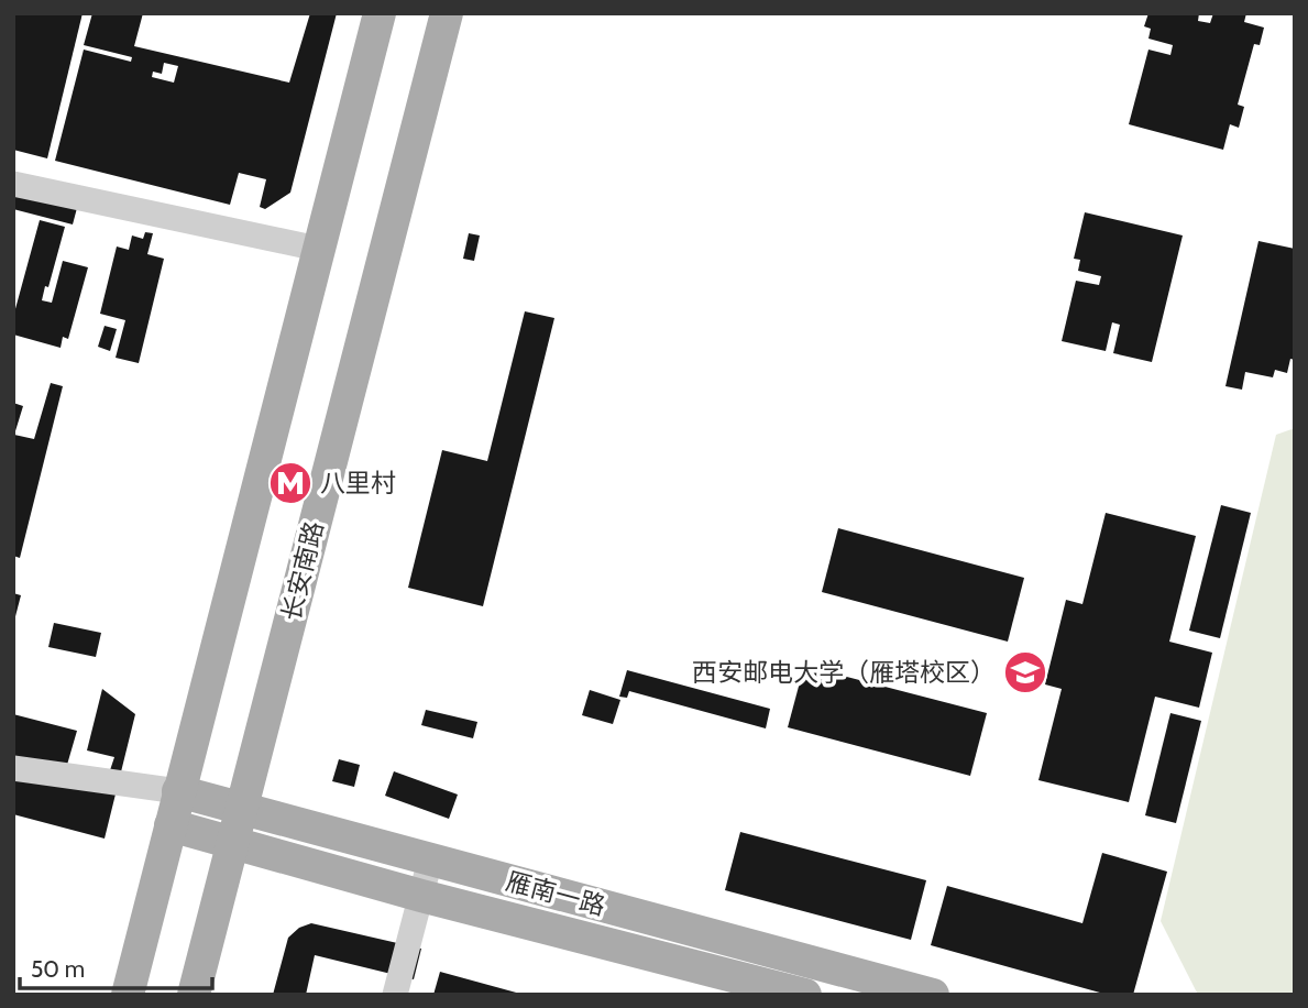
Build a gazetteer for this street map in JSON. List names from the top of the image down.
{
  "streets": {
    "main road": ["长安南路", "雁南一路"]
  },
  "crossings": [
    ["长安南路", "雁南一路"]
  ],
  "places": {
    "metro station": ["八里村"],
    "school or university": ["西安邮电大学（雁塔校区）"]
  },
  "scale_bar": "50 m"
}
